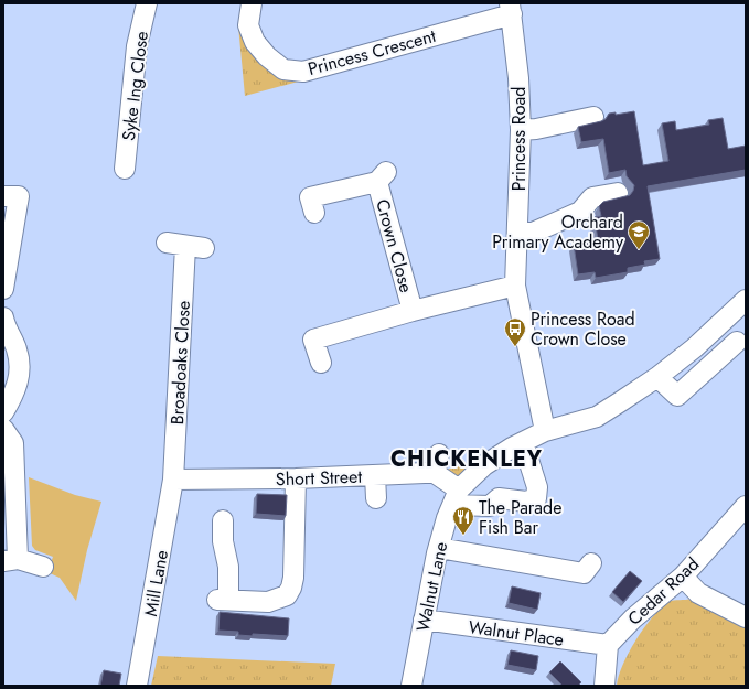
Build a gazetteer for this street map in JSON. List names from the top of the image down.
{
  "streets": {
    "street": [
      "Princess Crescent",
      "Syke Ing Close",
      "Princess Road",
      "Crown Close",
      "Broadoaks Close",
      "Short Street",
      "Mill Lane",
      "Walnut Lane",
      "Cedar Road",
      "Walnut Place"
    ]
  },
  "crossings": [
    ["Princess Crescent", "Princess Road"],
    ["Princess Road", "Crown Close"],
    ["Princess Road", "Walnut Lane"],
    ["Broadoaks Close", "Short Street"],
    ["Broadoaks Close", "Mill Lane"],
    ["Short Street", "Mill Lane"],
    ["Walnut Lane", "Walnut Place"],
    ["Cedar Road", "Walnut Place"]
  ],
  "districts": ["CHICKENLEY"],
  "places": {
    "school or university": ["Orchard Primary Academy"],
    "bus stop": ["Princess Road Crown Close"],
    "restaurant": ["The Parade Fish Bar"]
  }
}
